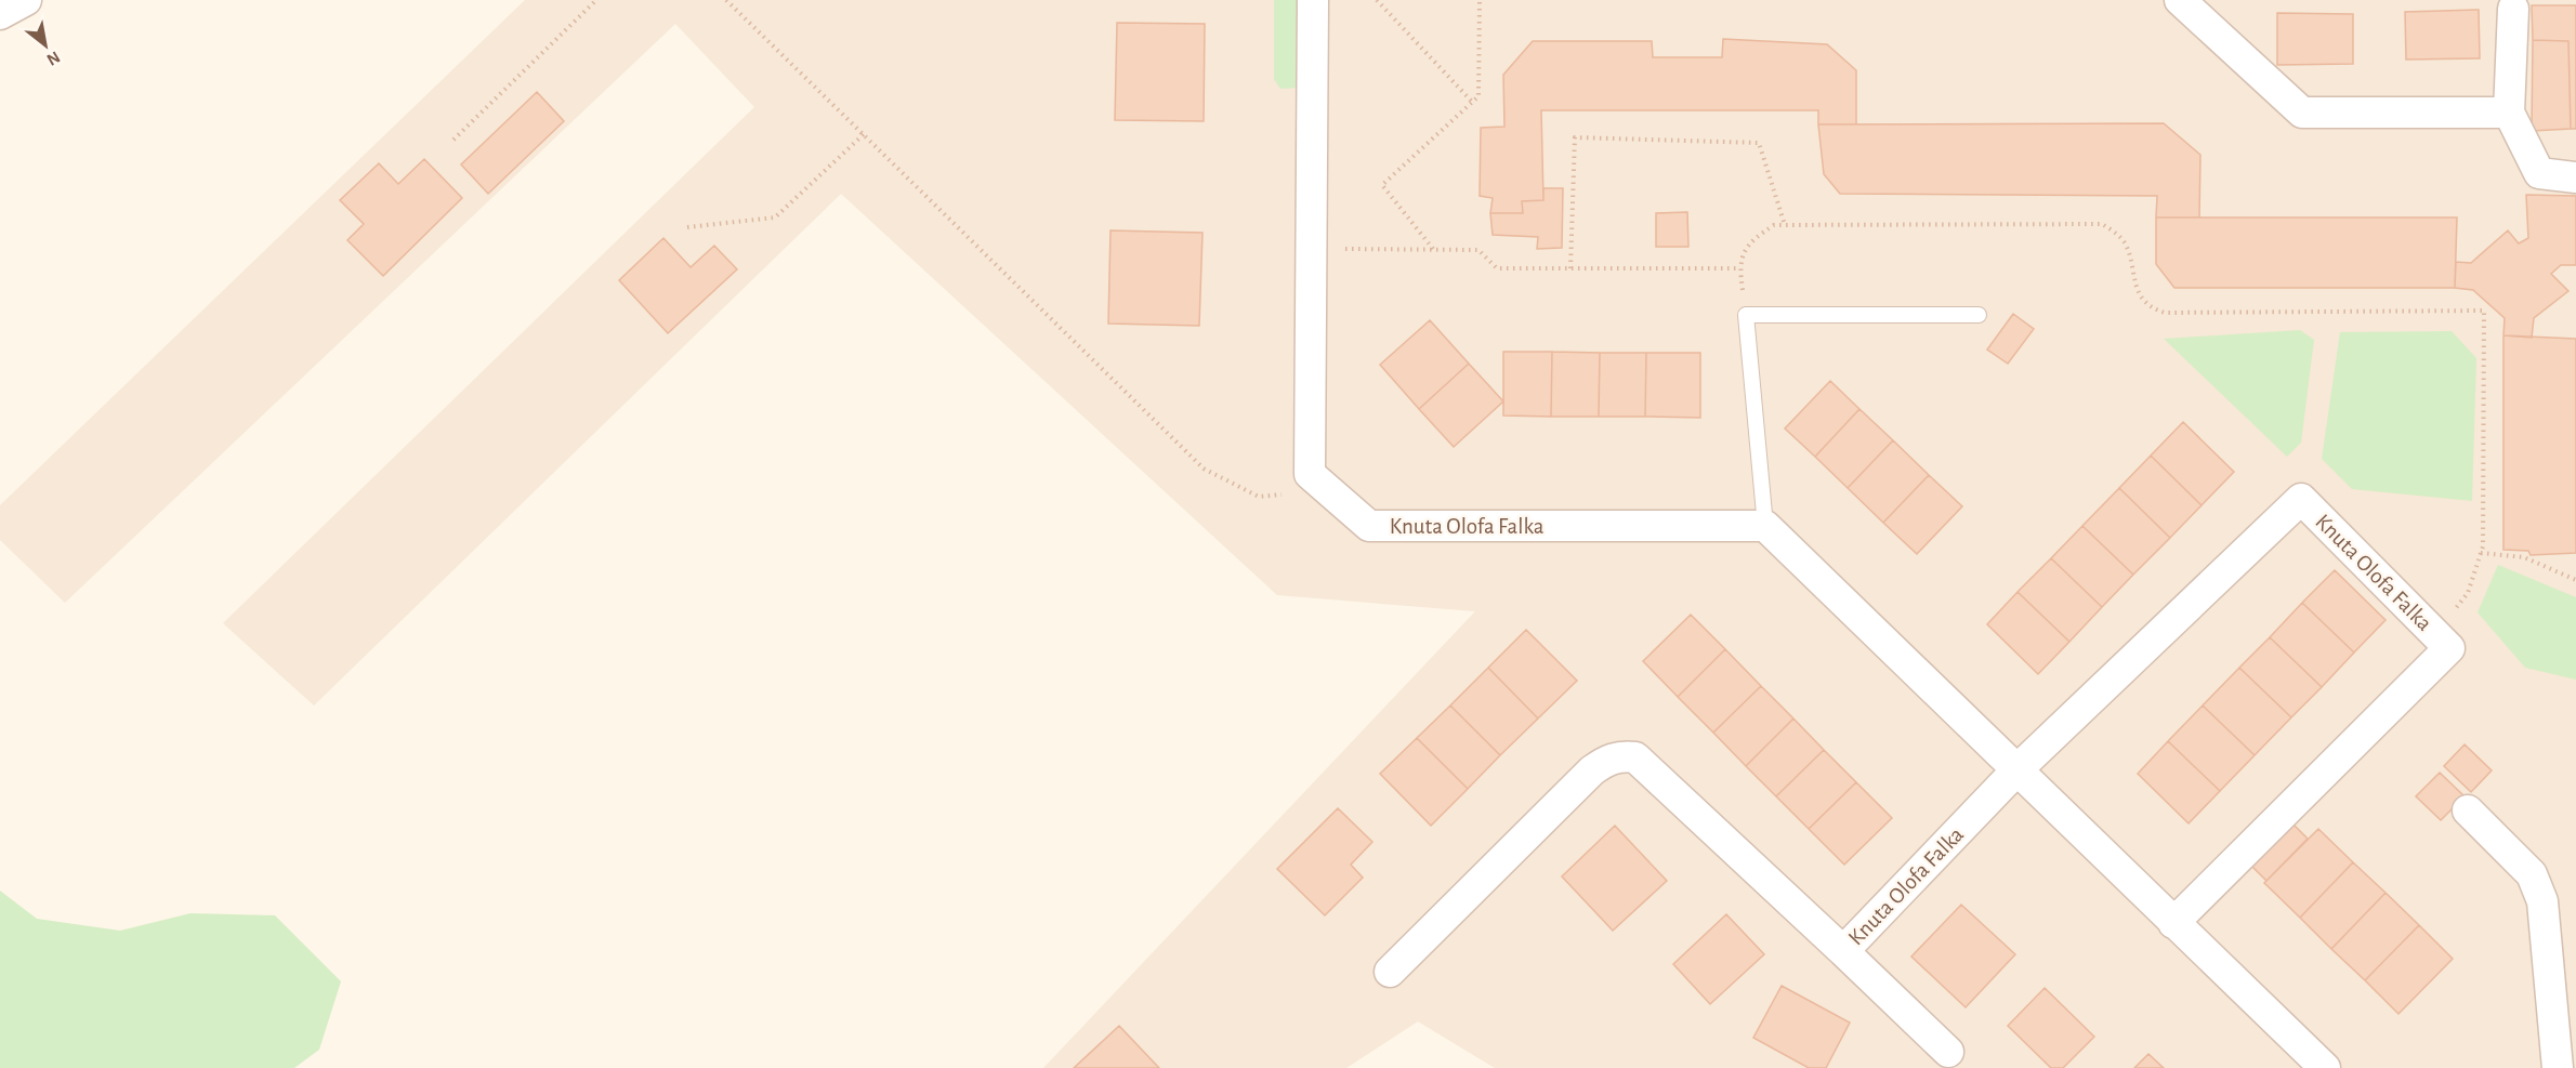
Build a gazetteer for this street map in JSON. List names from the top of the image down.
{
  "streets": {
    "street": ["Knuta Olofa Falka"]
  },
  "north": "bottom right"
}
